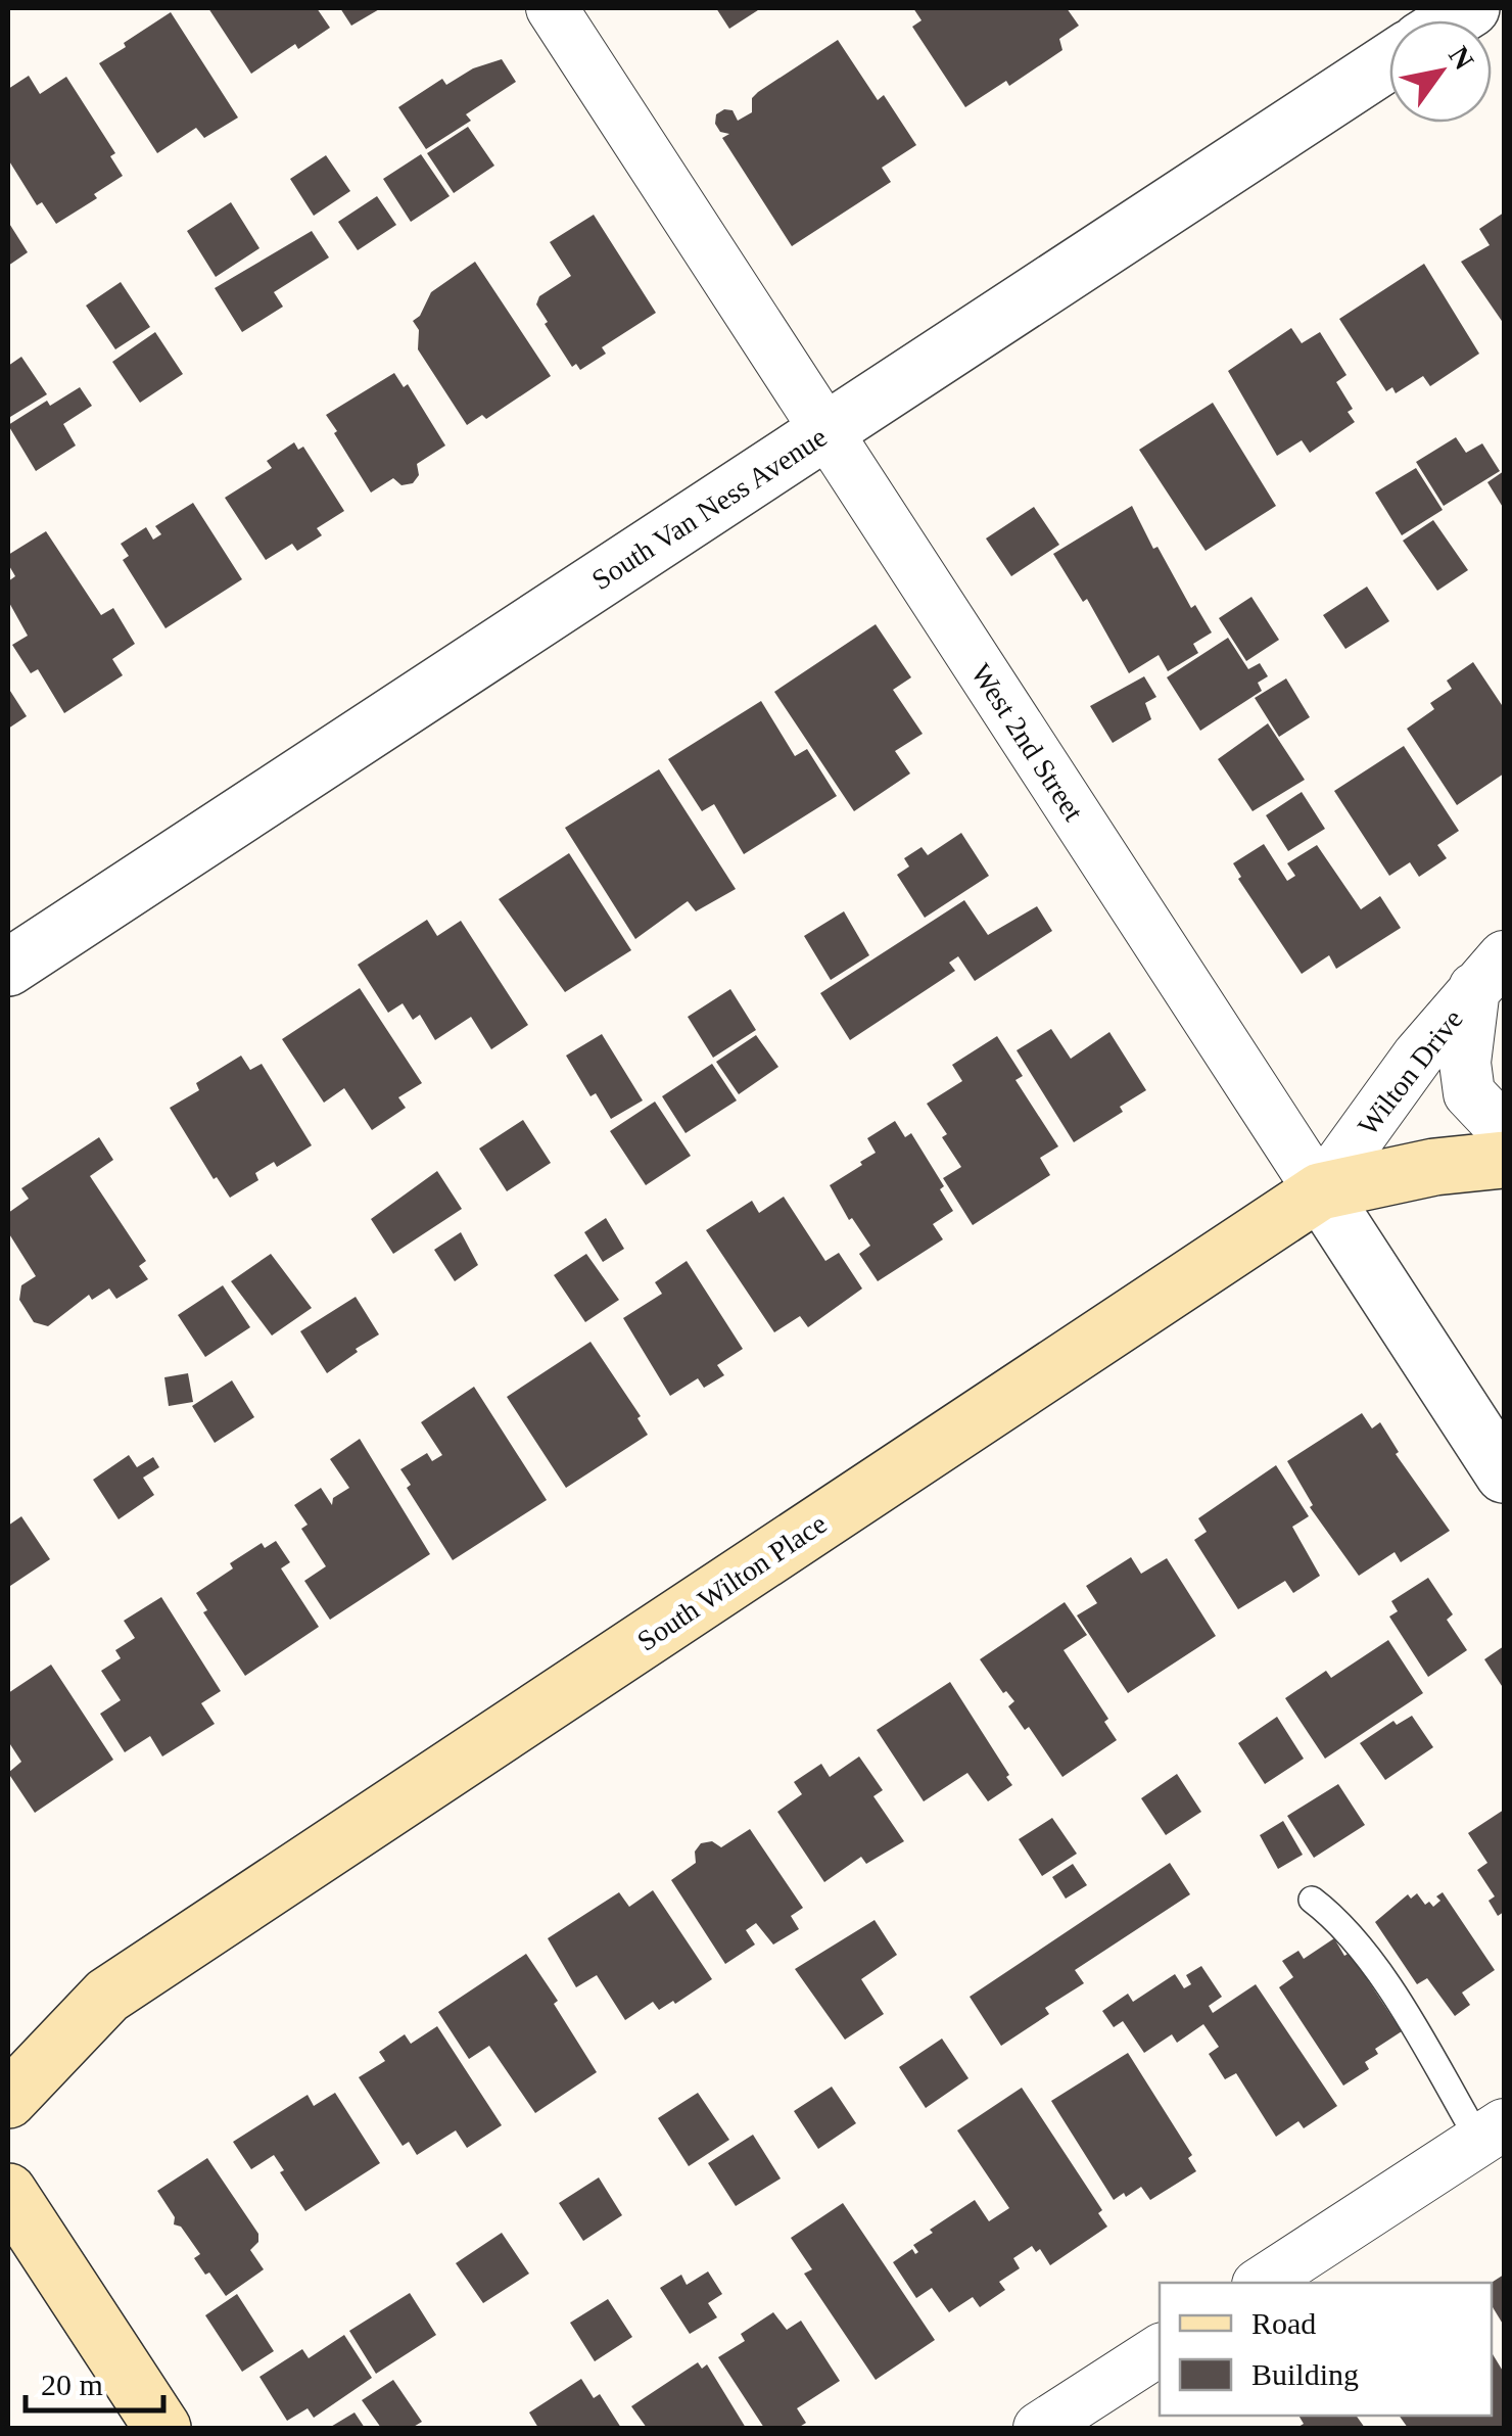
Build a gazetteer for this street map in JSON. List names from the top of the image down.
{
  "streets": {
    "main road": ["South Wilton Place"],
    "street": ["South Van Ness Avenue", "West 2nd Street", "Wilton Drive"]
  },
  "crossings": [
    ["South Van Ness Avenue", "West 2nd Street"],
    ["West 2nd Street", "Wilton Drive"],
    ["West 2nd Street", "South Wilton Place"],
    ["Wilton Drive", "South Wilton Place"]
  ],
  "legend": ["Road", "Building"],
  "scale_bar": "20 m",
  "north": "top right"
}
